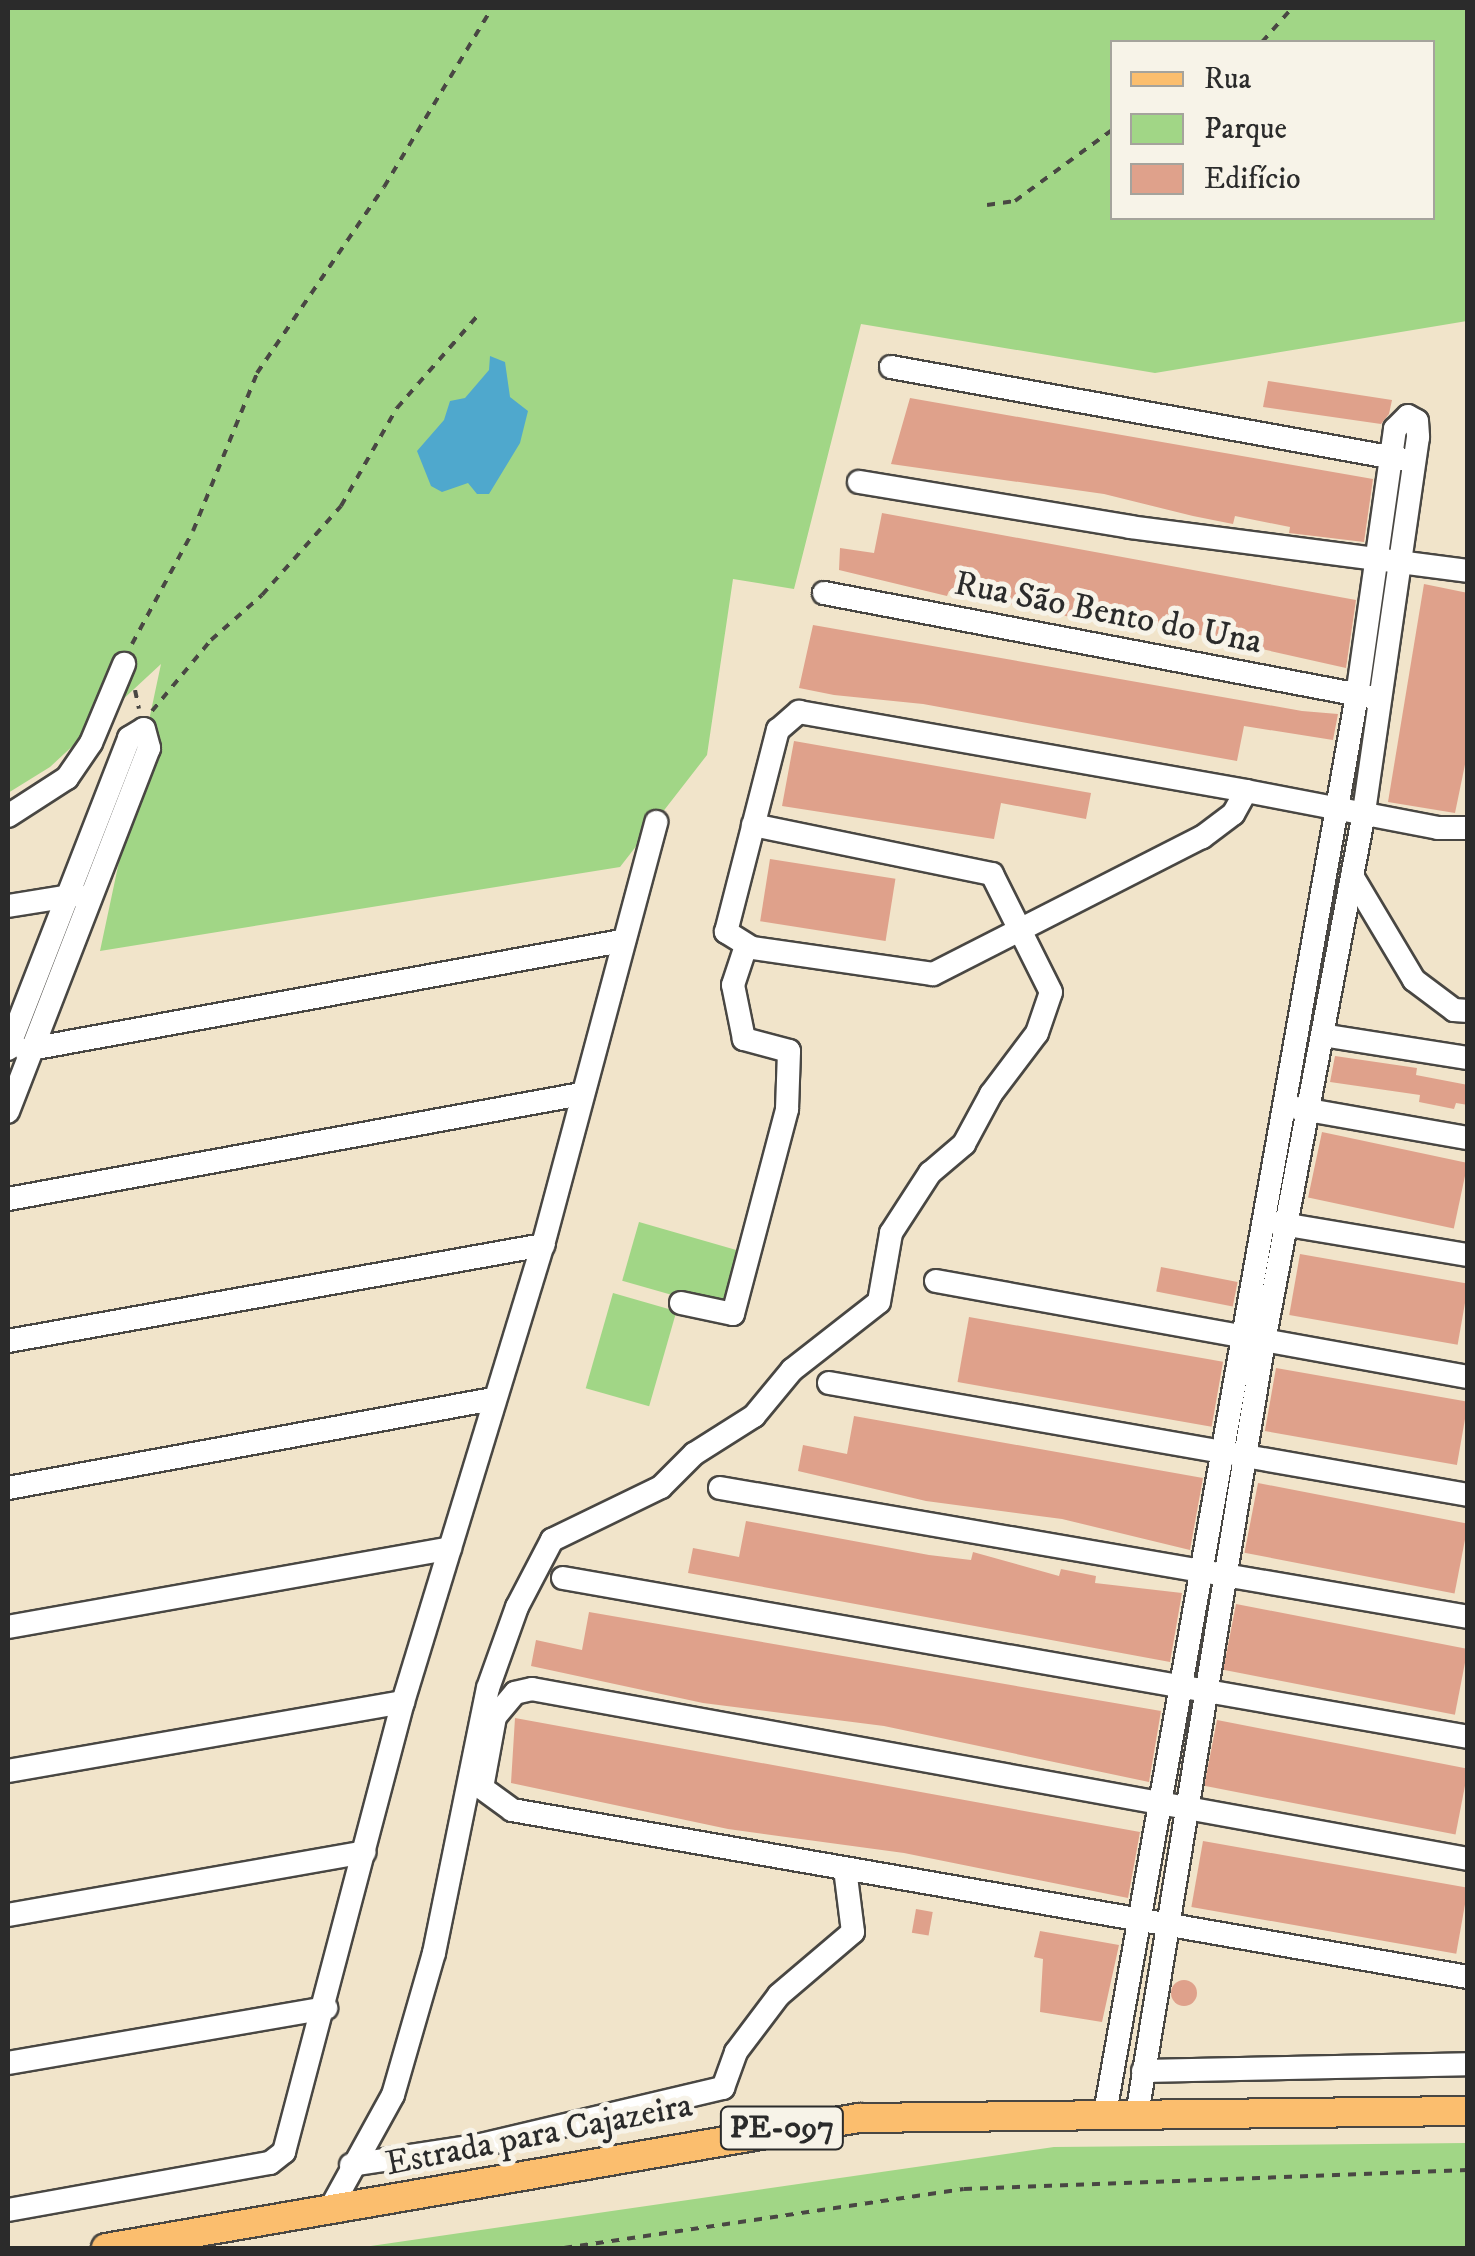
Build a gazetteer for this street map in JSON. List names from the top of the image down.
{
  "streets": {
    "main road": ["PE-097", "Estrada para Cajazeira"],
    "street": ["Rua São Bento do Una"]
  },
  "legend": ["Rua", "Parque", "Edifício"]
}
